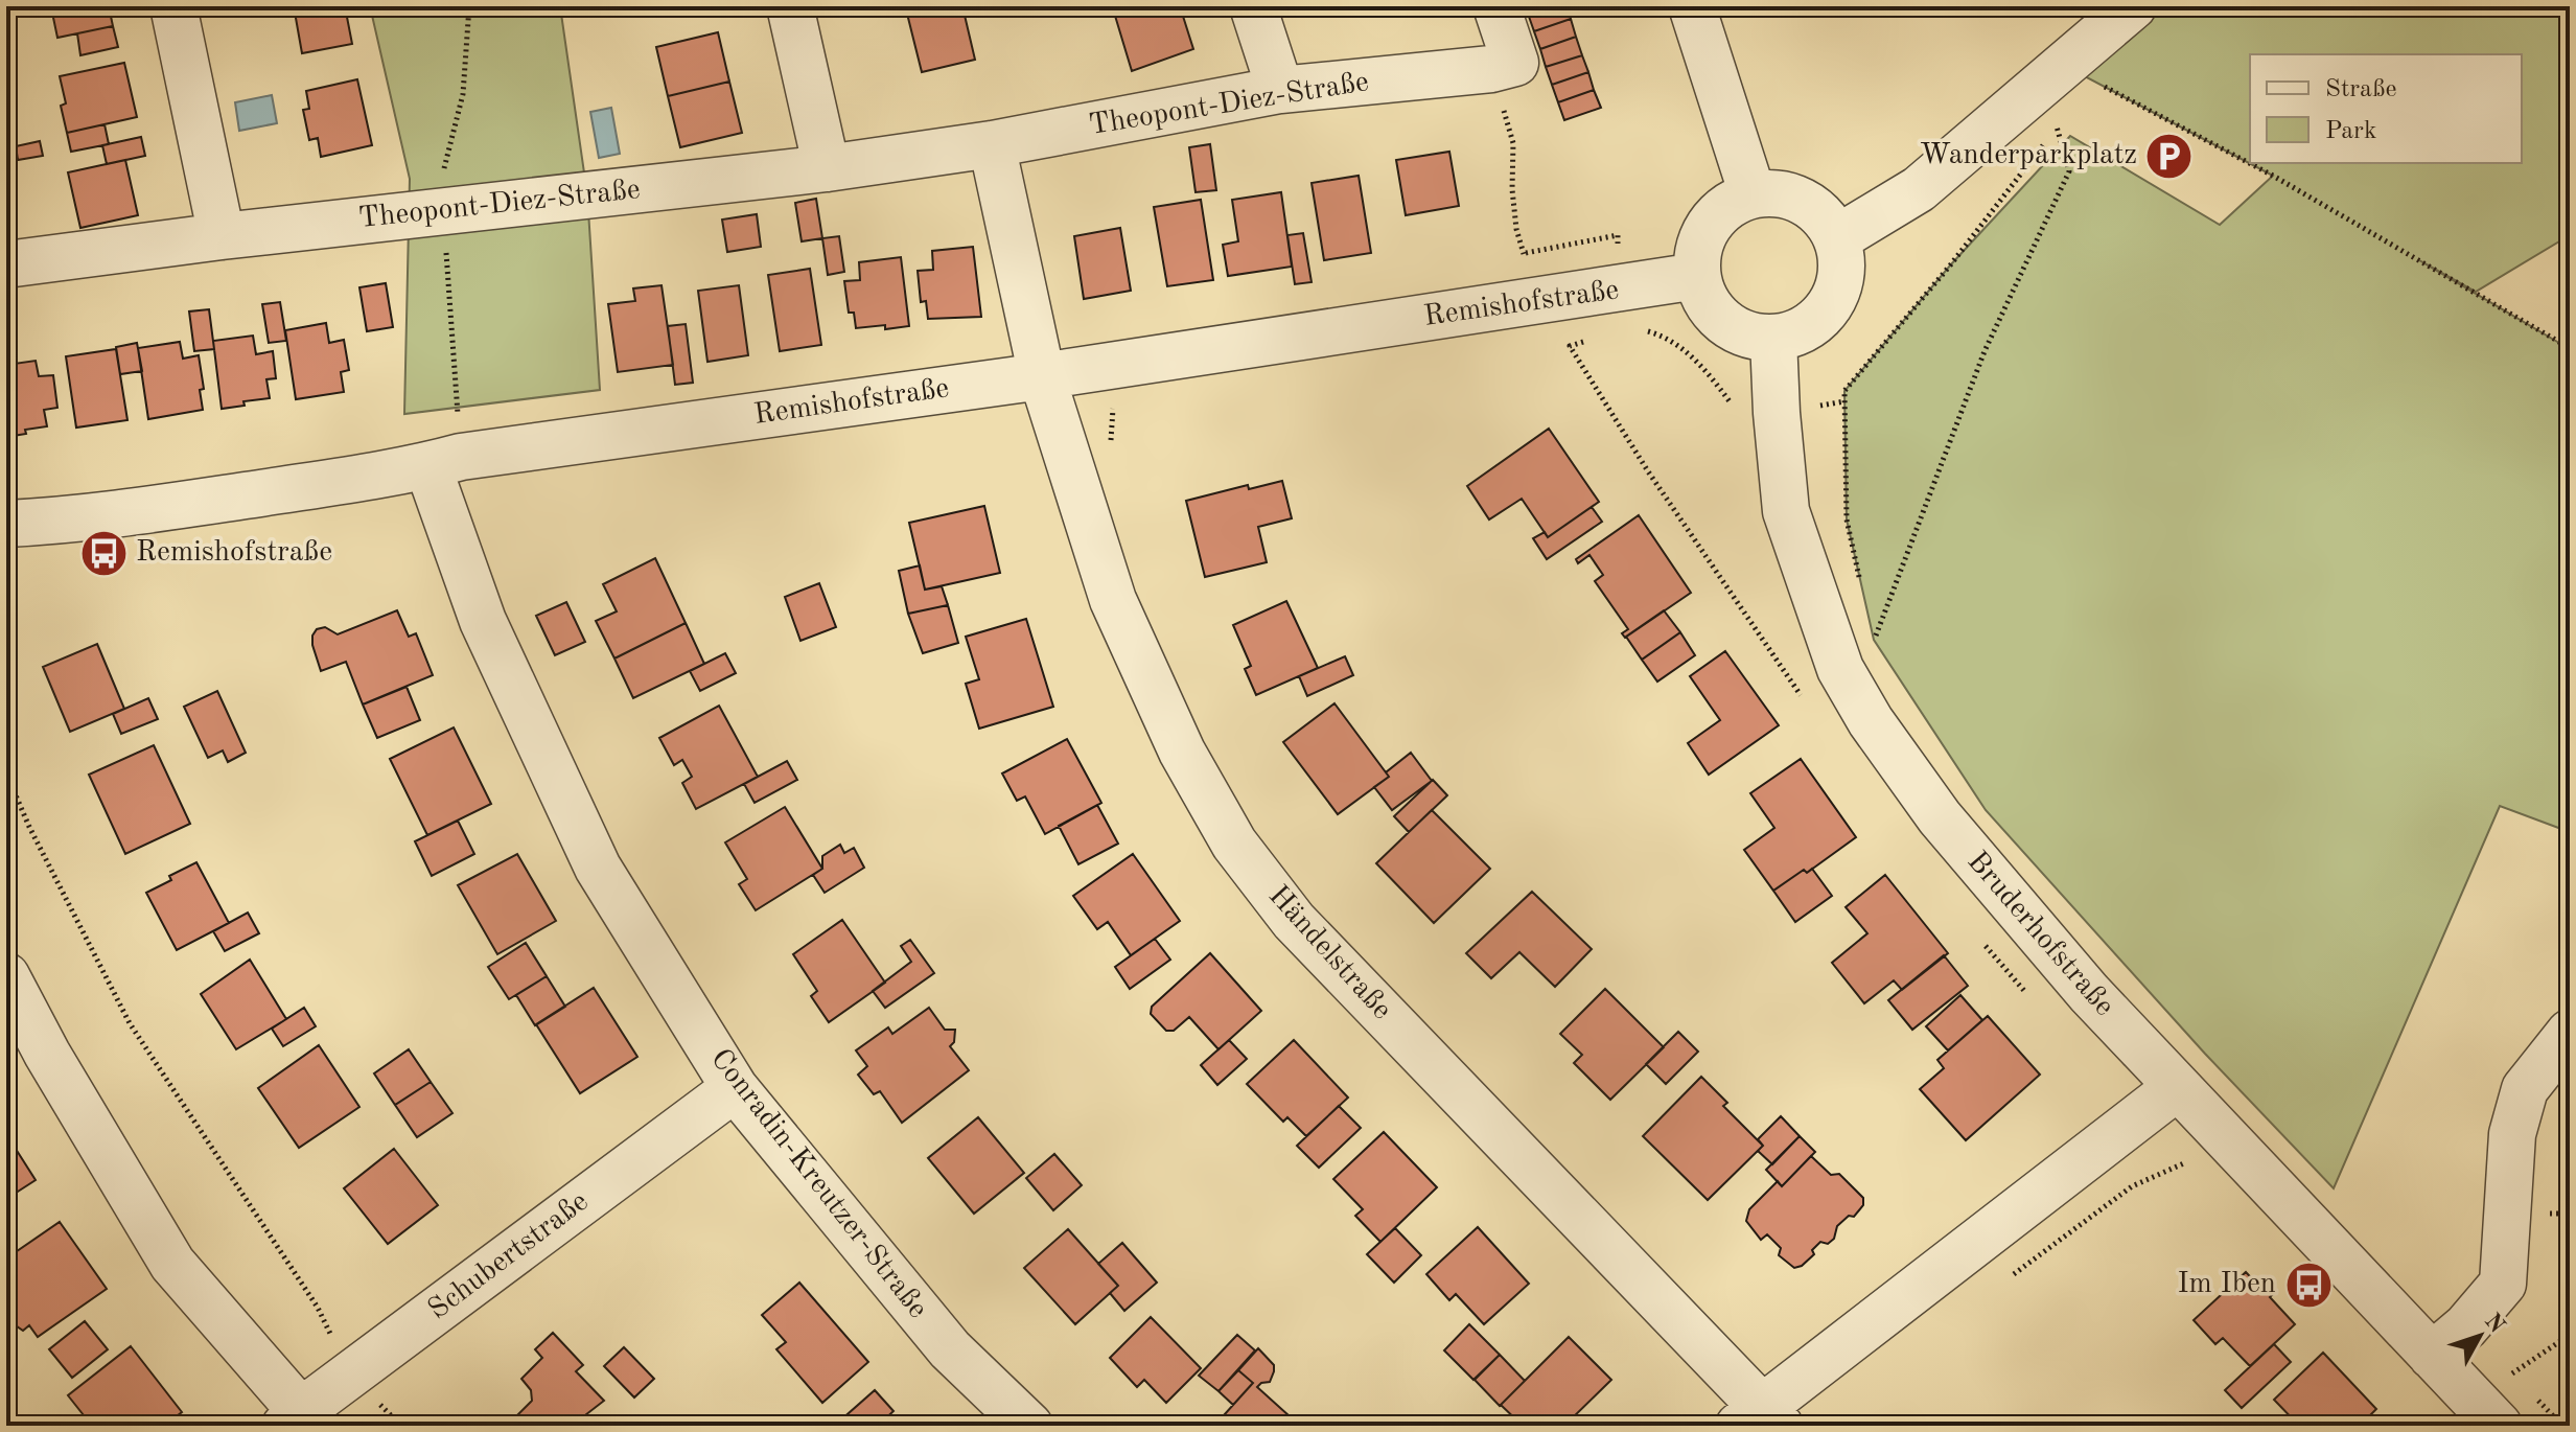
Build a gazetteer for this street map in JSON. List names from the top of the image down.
{
  "streets": {
    "street": [
      "Theopont-Diez-Straße",
      "Remishofstraße",
      "Bruderhofstraße",
      "Händelstraße",
      "Conradin-Kreutzer-Straße",
      "Schubertstraße"
    ]
  },
  "crossings": [
    ["Remishofstraße", "Bruderhofstraße"],
    ["Remishofstraße", "Händelstraße"],
    ["Remishofstraße", "Conradin-Kreutzer-Straße"],
    ["Conradin-Kreutzer-Straße", "Schubertstraße"]
  ],
  "places": {
    "parking": ["Wanderparkplatz"],
    "bus stop": ["Remishofstraße", "Im Iben"]
  },
  "legend": ["Straße", "Park"],
  "north": "top right"
}
